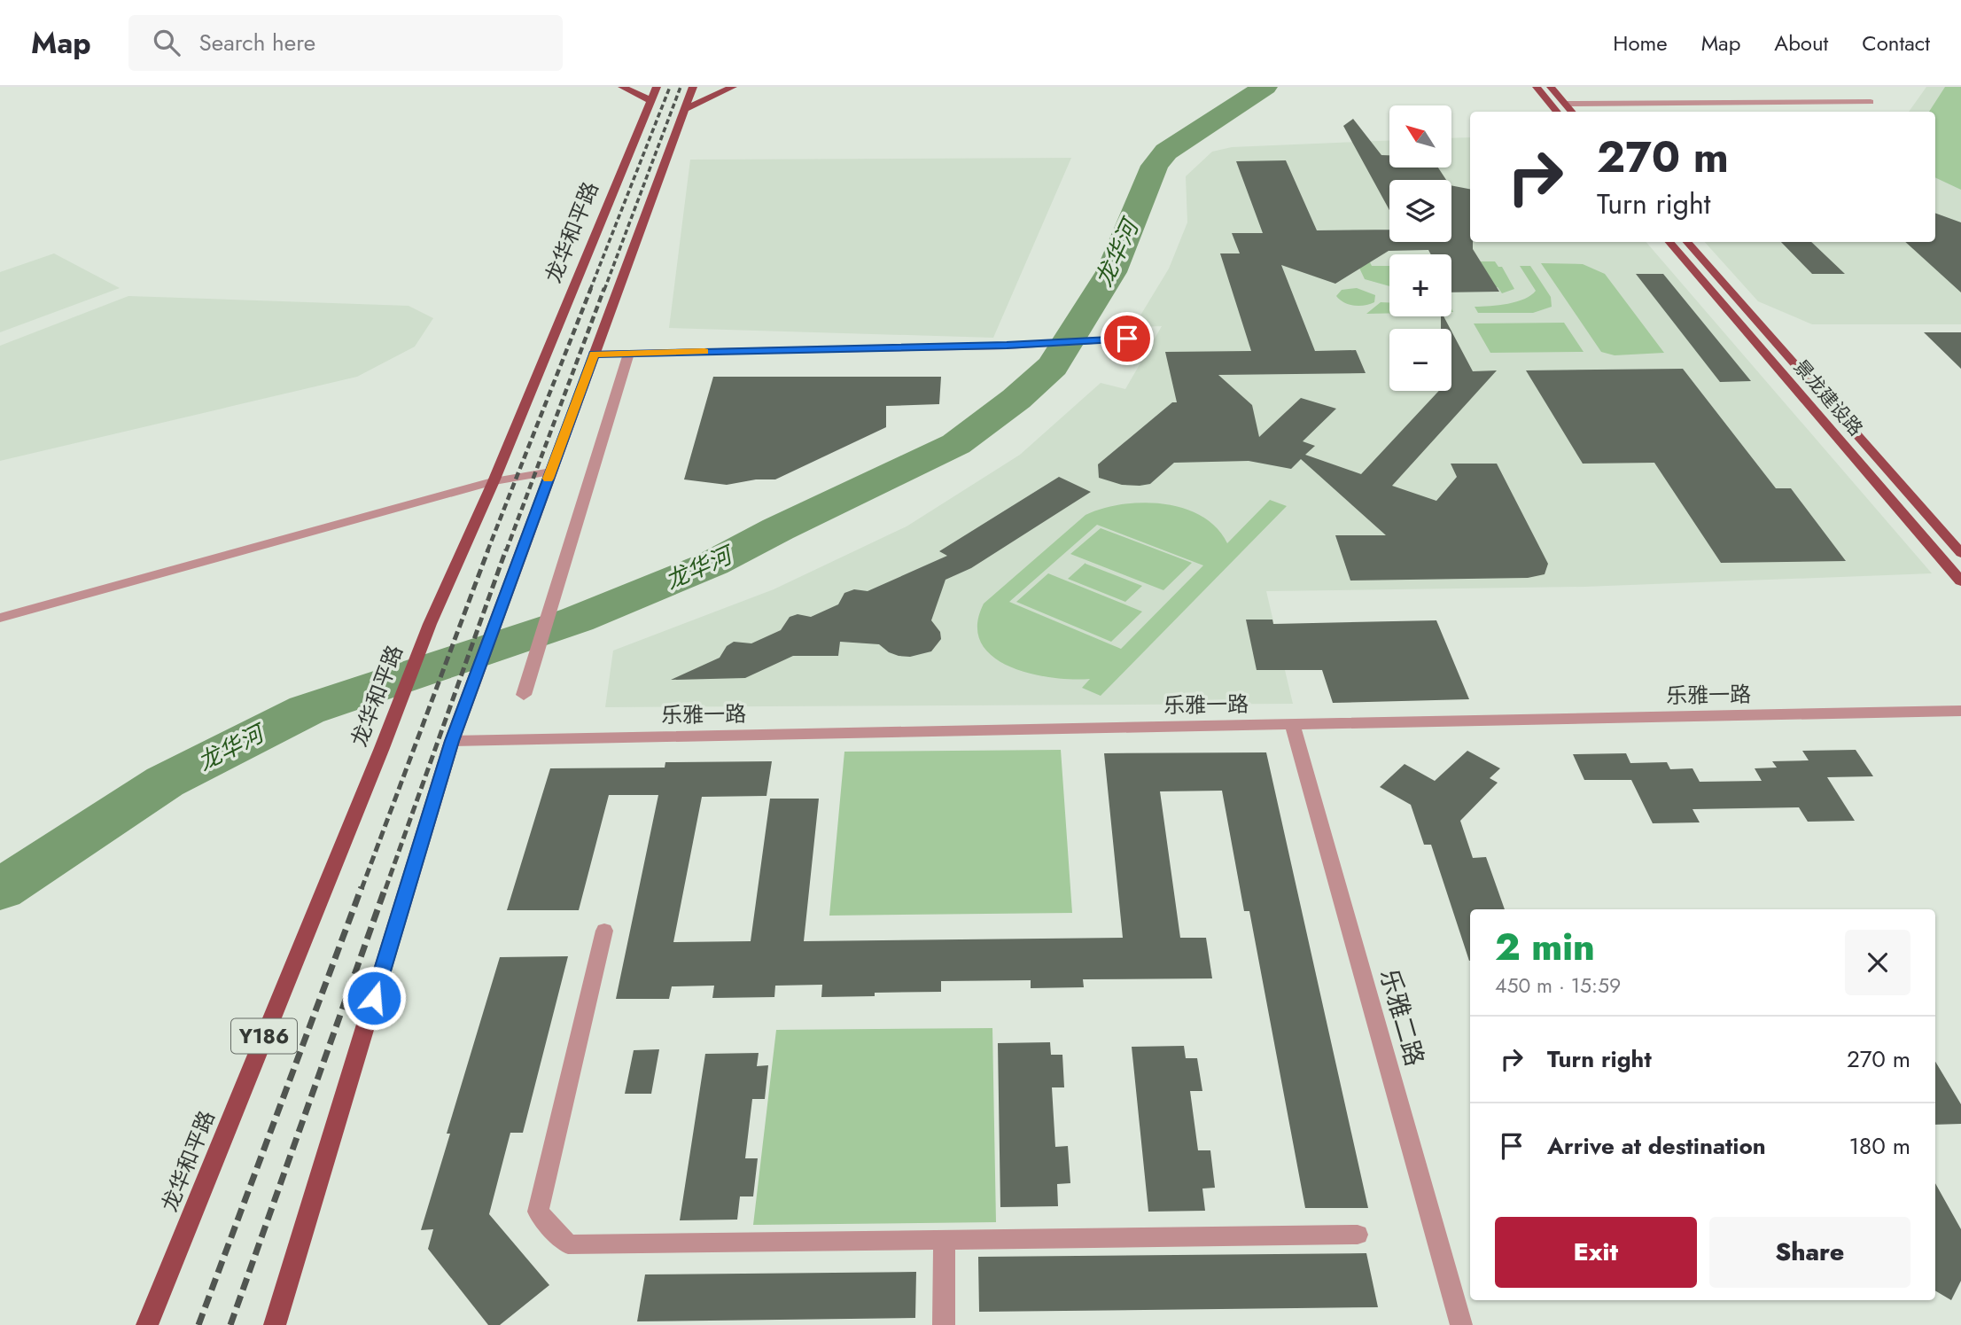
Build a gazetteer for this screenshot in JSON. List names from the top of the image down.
{
  "streets": {
    "main road": ["龙华和平路", "景龙建设路", "Y186"],
    "street": ["乐雅一路", "乐雅二路"]
  },
  "crossings": [
    ["乐雅一路", "乐雅二路"]
  ],
  "water": ["龙华河"],
  "north": "top left",
  "page": {
    "header": "Map",
    "search": "Search here",
    "nav": [
      "Home",
      "Map",
      "About",
      "Contact"
    ],
    "map_buttons": ["+", "−"],
    "turn": ["270 m", "Turn right"],
    "heading": ["2 min", "450 m · 15:59"],
    "list": [
      {
        "name": "Turn right",
        "value": "270 m"
      },
      {
        "name": "Arrive at destination",
        "value": "180 m"
      }
    ],
    "buttons": ["Exit", "Share"]
  }
}
